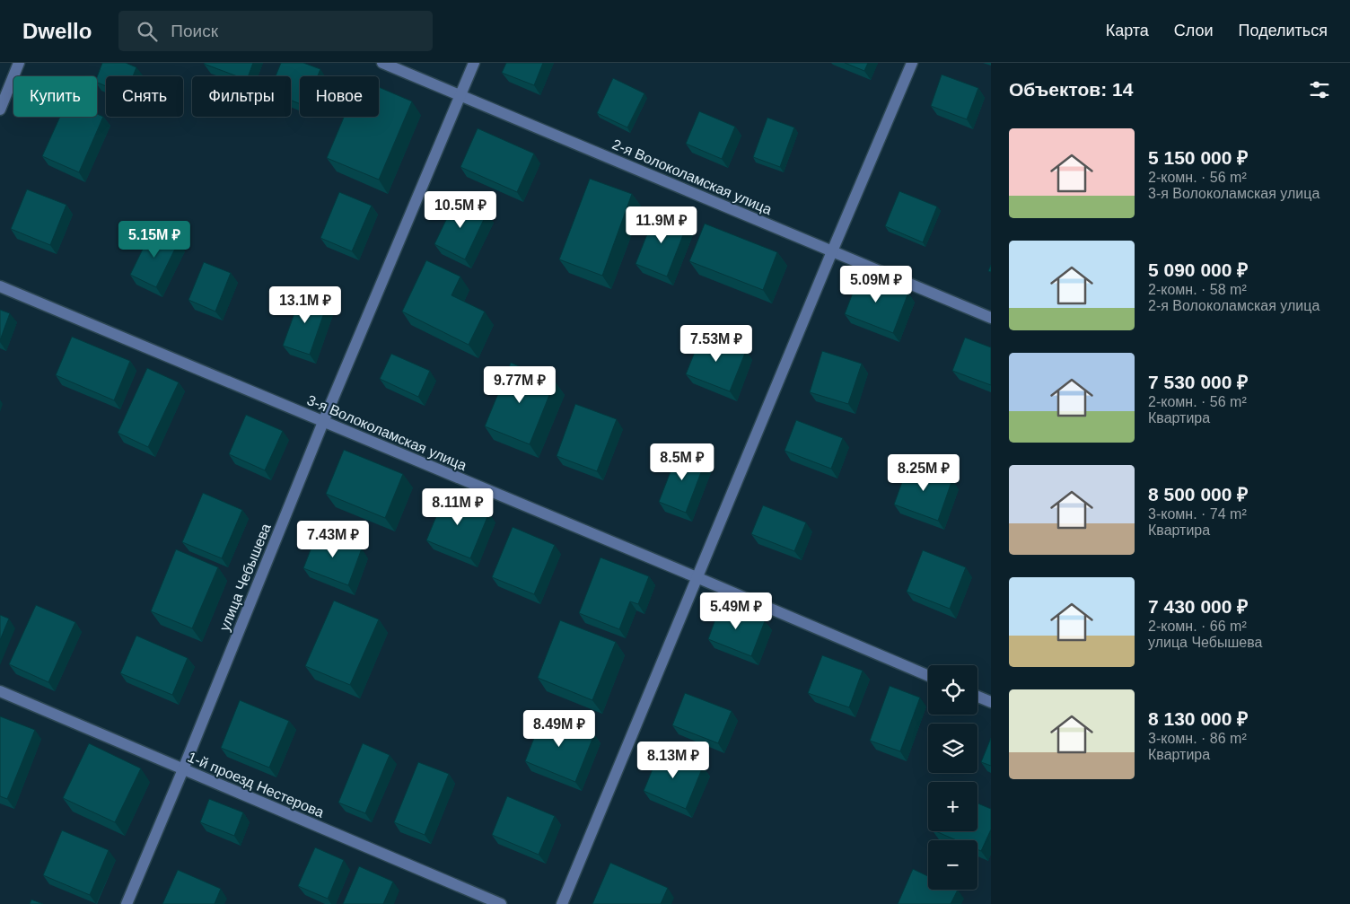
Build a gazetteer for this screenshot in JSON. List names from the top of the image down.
{
  "streets": {
    "street": [
      "2-я Волоколамская улица",
      "3-я Волоколамская улица",
      "улица Чебышева",
      "1-й проезд Нестерова"
    ]
  },
  "crossings": [
    ["2-я Волоколамская улица", "улица Чебышева"],
    ["3-я Волоколамская улица", "улица Чебышева"],
    ["улица Чебышева", "1-й проезд Нестерова"]
  ],
  "page": {
    "header": "Dwello",
    "search": "Поиск",
    "nav": ["Карта", "Слои", "Поделиться"],
    "heading": "Объектов: 14",
    "chip": [
      "Купить",
      "Снять",
      "Фильтры",
      "Новое"
    ],
    "list": [
      {
        "name": "5 150 000 ₽",
        "note": "2-комн. · 56 m² · 3-я Волоколамская улица"
      },
      {
        "name": "5 090 000 ₽",
        "note": "2-комн. · 58 m² · 2-я Волоколамская улица"
      },
      {
        "name": "7 530 000 ₽",
        "note": "2-комн. · 56 m² · Квартира"
      },
      {
        "name": "8 500 000 ₽",
        "note": "3-комн. · 74 m² · Квартира"
      },
      {
        "name": "7 430 000 ₽",
        "note": "2-комн. · 66 m² · улица Чебышева"
      },
      {
        "name": "8 130 000 ₽",
        "note": "3-комн. · 86 m² · Квартира"
      }
    ],
    "price": [
      "10.5M ₽",
      "11.9M ₽",
      "5.15M ₽",
      "5.09M ₽",
      "13.1M ₽",
      "7.53M ₽",
      "9.77M ₽",
      "8.5M ₽",
      "8.25M ₽",
      "8.11M ₽",
      "7.43M ₽",
      "5.49M ₽",
      "8.49M ₽",
      "8.13M ₽"
    ],
    "map_buttons": ["+", "−"]
  }
}
